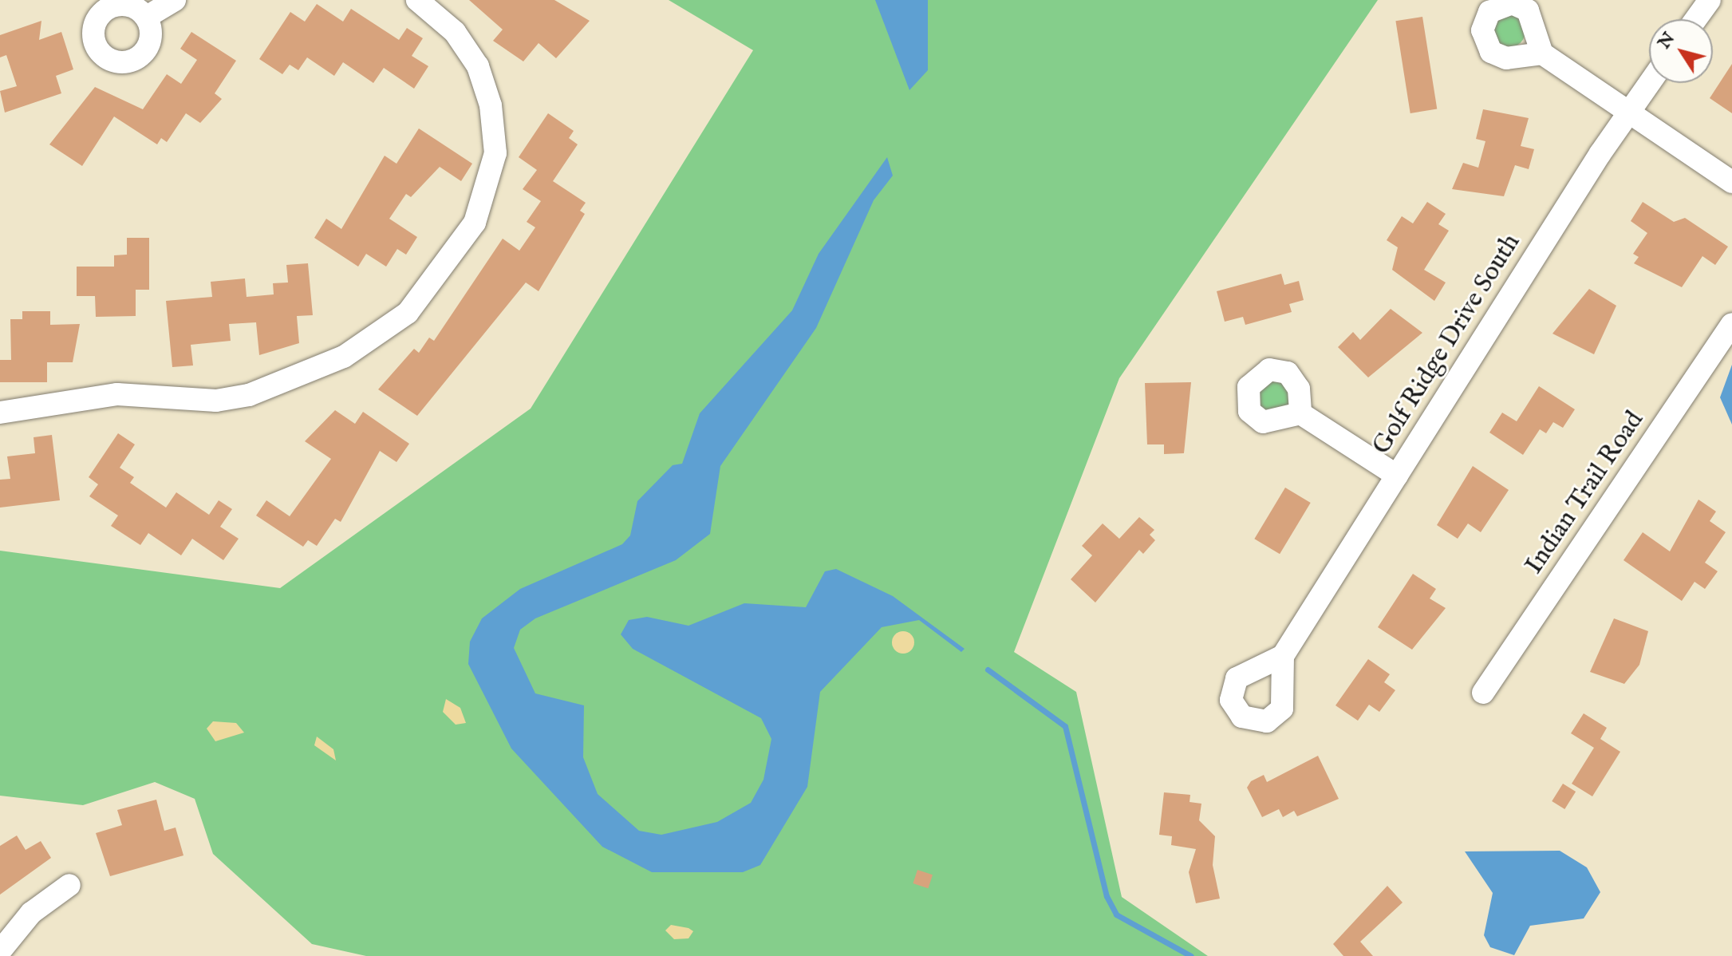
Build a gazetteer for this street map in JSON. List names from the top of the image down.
{
  "streets": {
    "street": ["Golf Ridge Drive South", "Indian Trail Road"]
  },
  "north": "top left"
}
